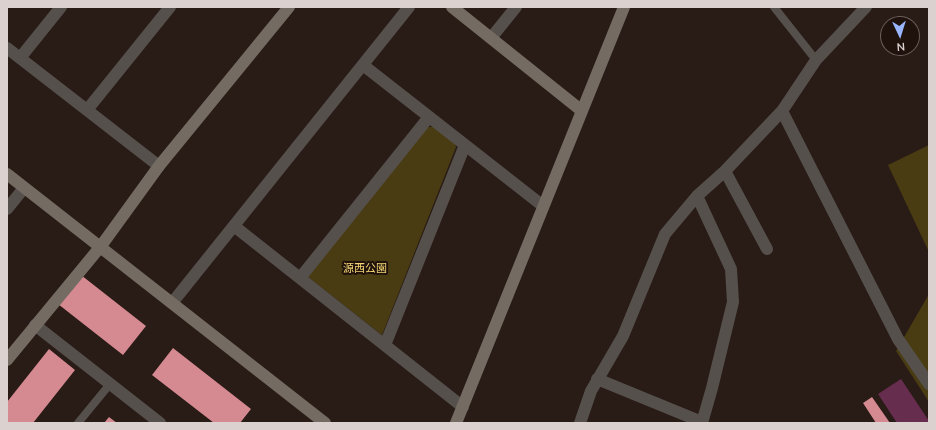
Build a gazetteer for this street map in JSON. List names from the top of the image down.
{
  "parks": ["源西公園"],
  "north": "bottom"
}
